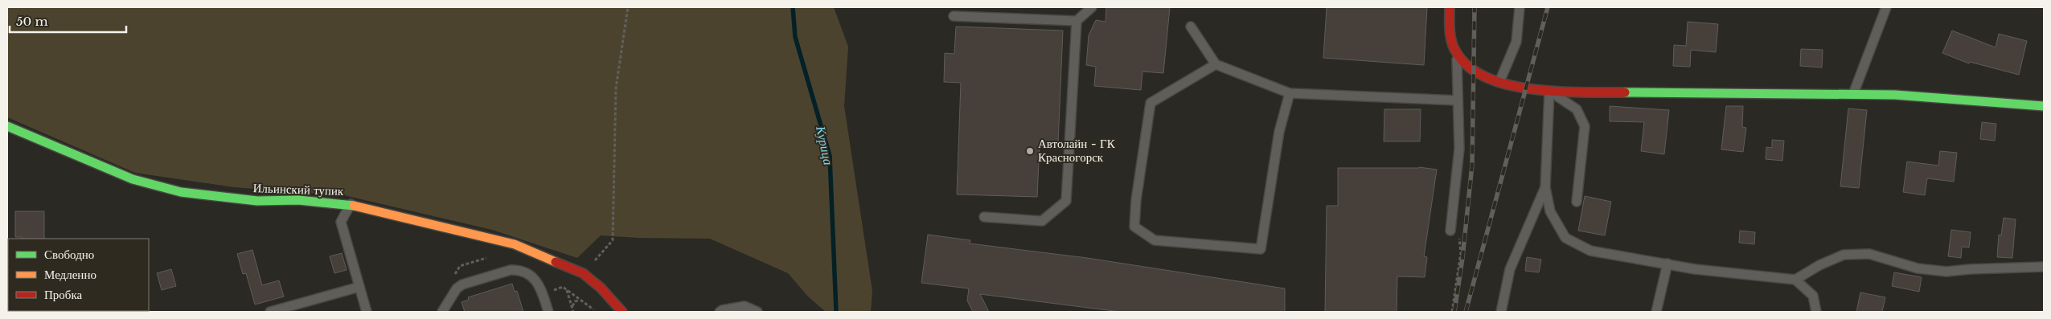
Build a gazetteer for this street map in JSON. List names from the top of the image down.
{
  "streets": {
    "street": ["Ильинский тупик"]
  },
  "water": ["Курица"],
  "places": ["Автолайн - ГК Красногорск"],
  "legend": ["Свободно", "Медленно", "Пробка"],
  "scale_bar": "50 m"
}
